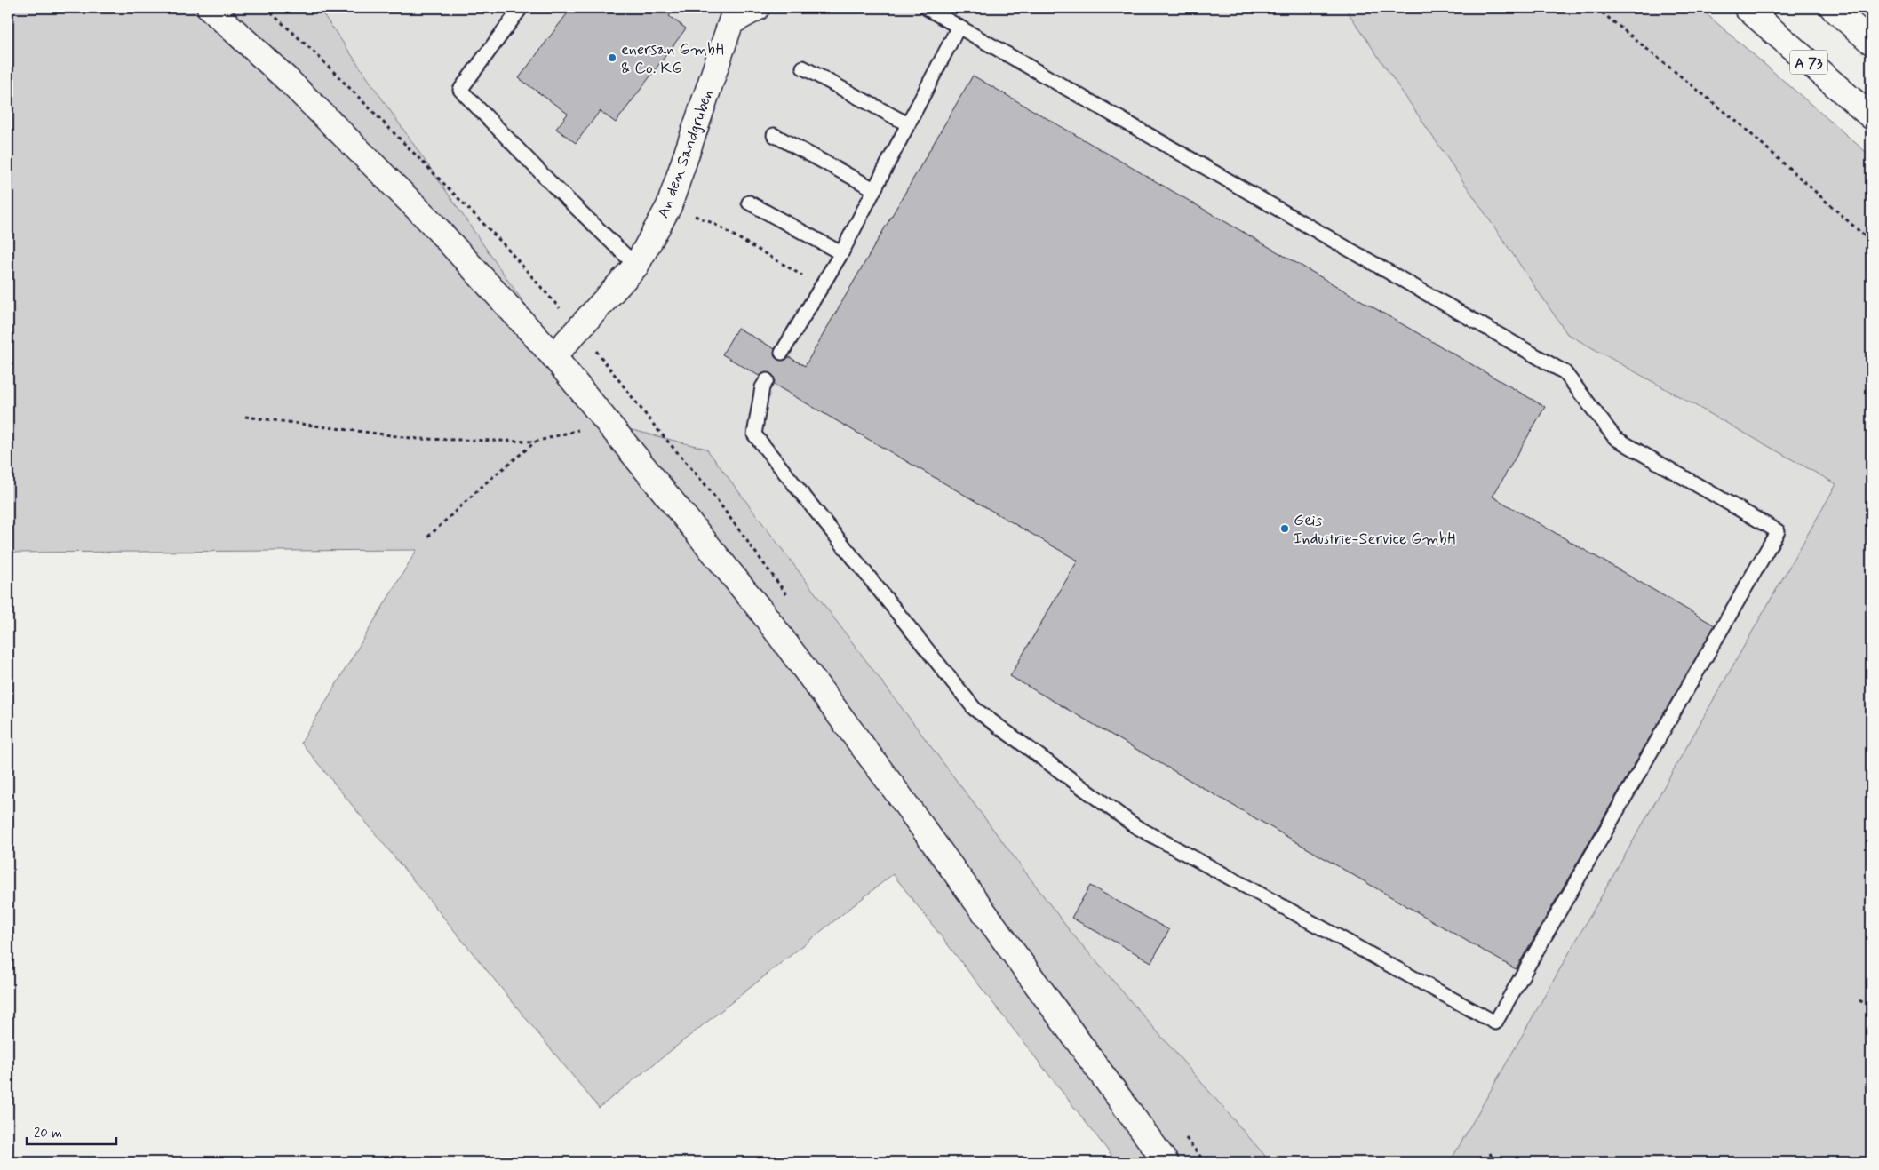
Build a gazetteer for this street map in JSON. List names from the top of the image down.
{
  "streets": {
    "main road": ["A 73", "An den Sandgruben"]
  },
  "places": ["enersan GmbH & Co. KG", "Geis Industrie-Service GmbH"],
  "scale_bar": "20 m"
}
